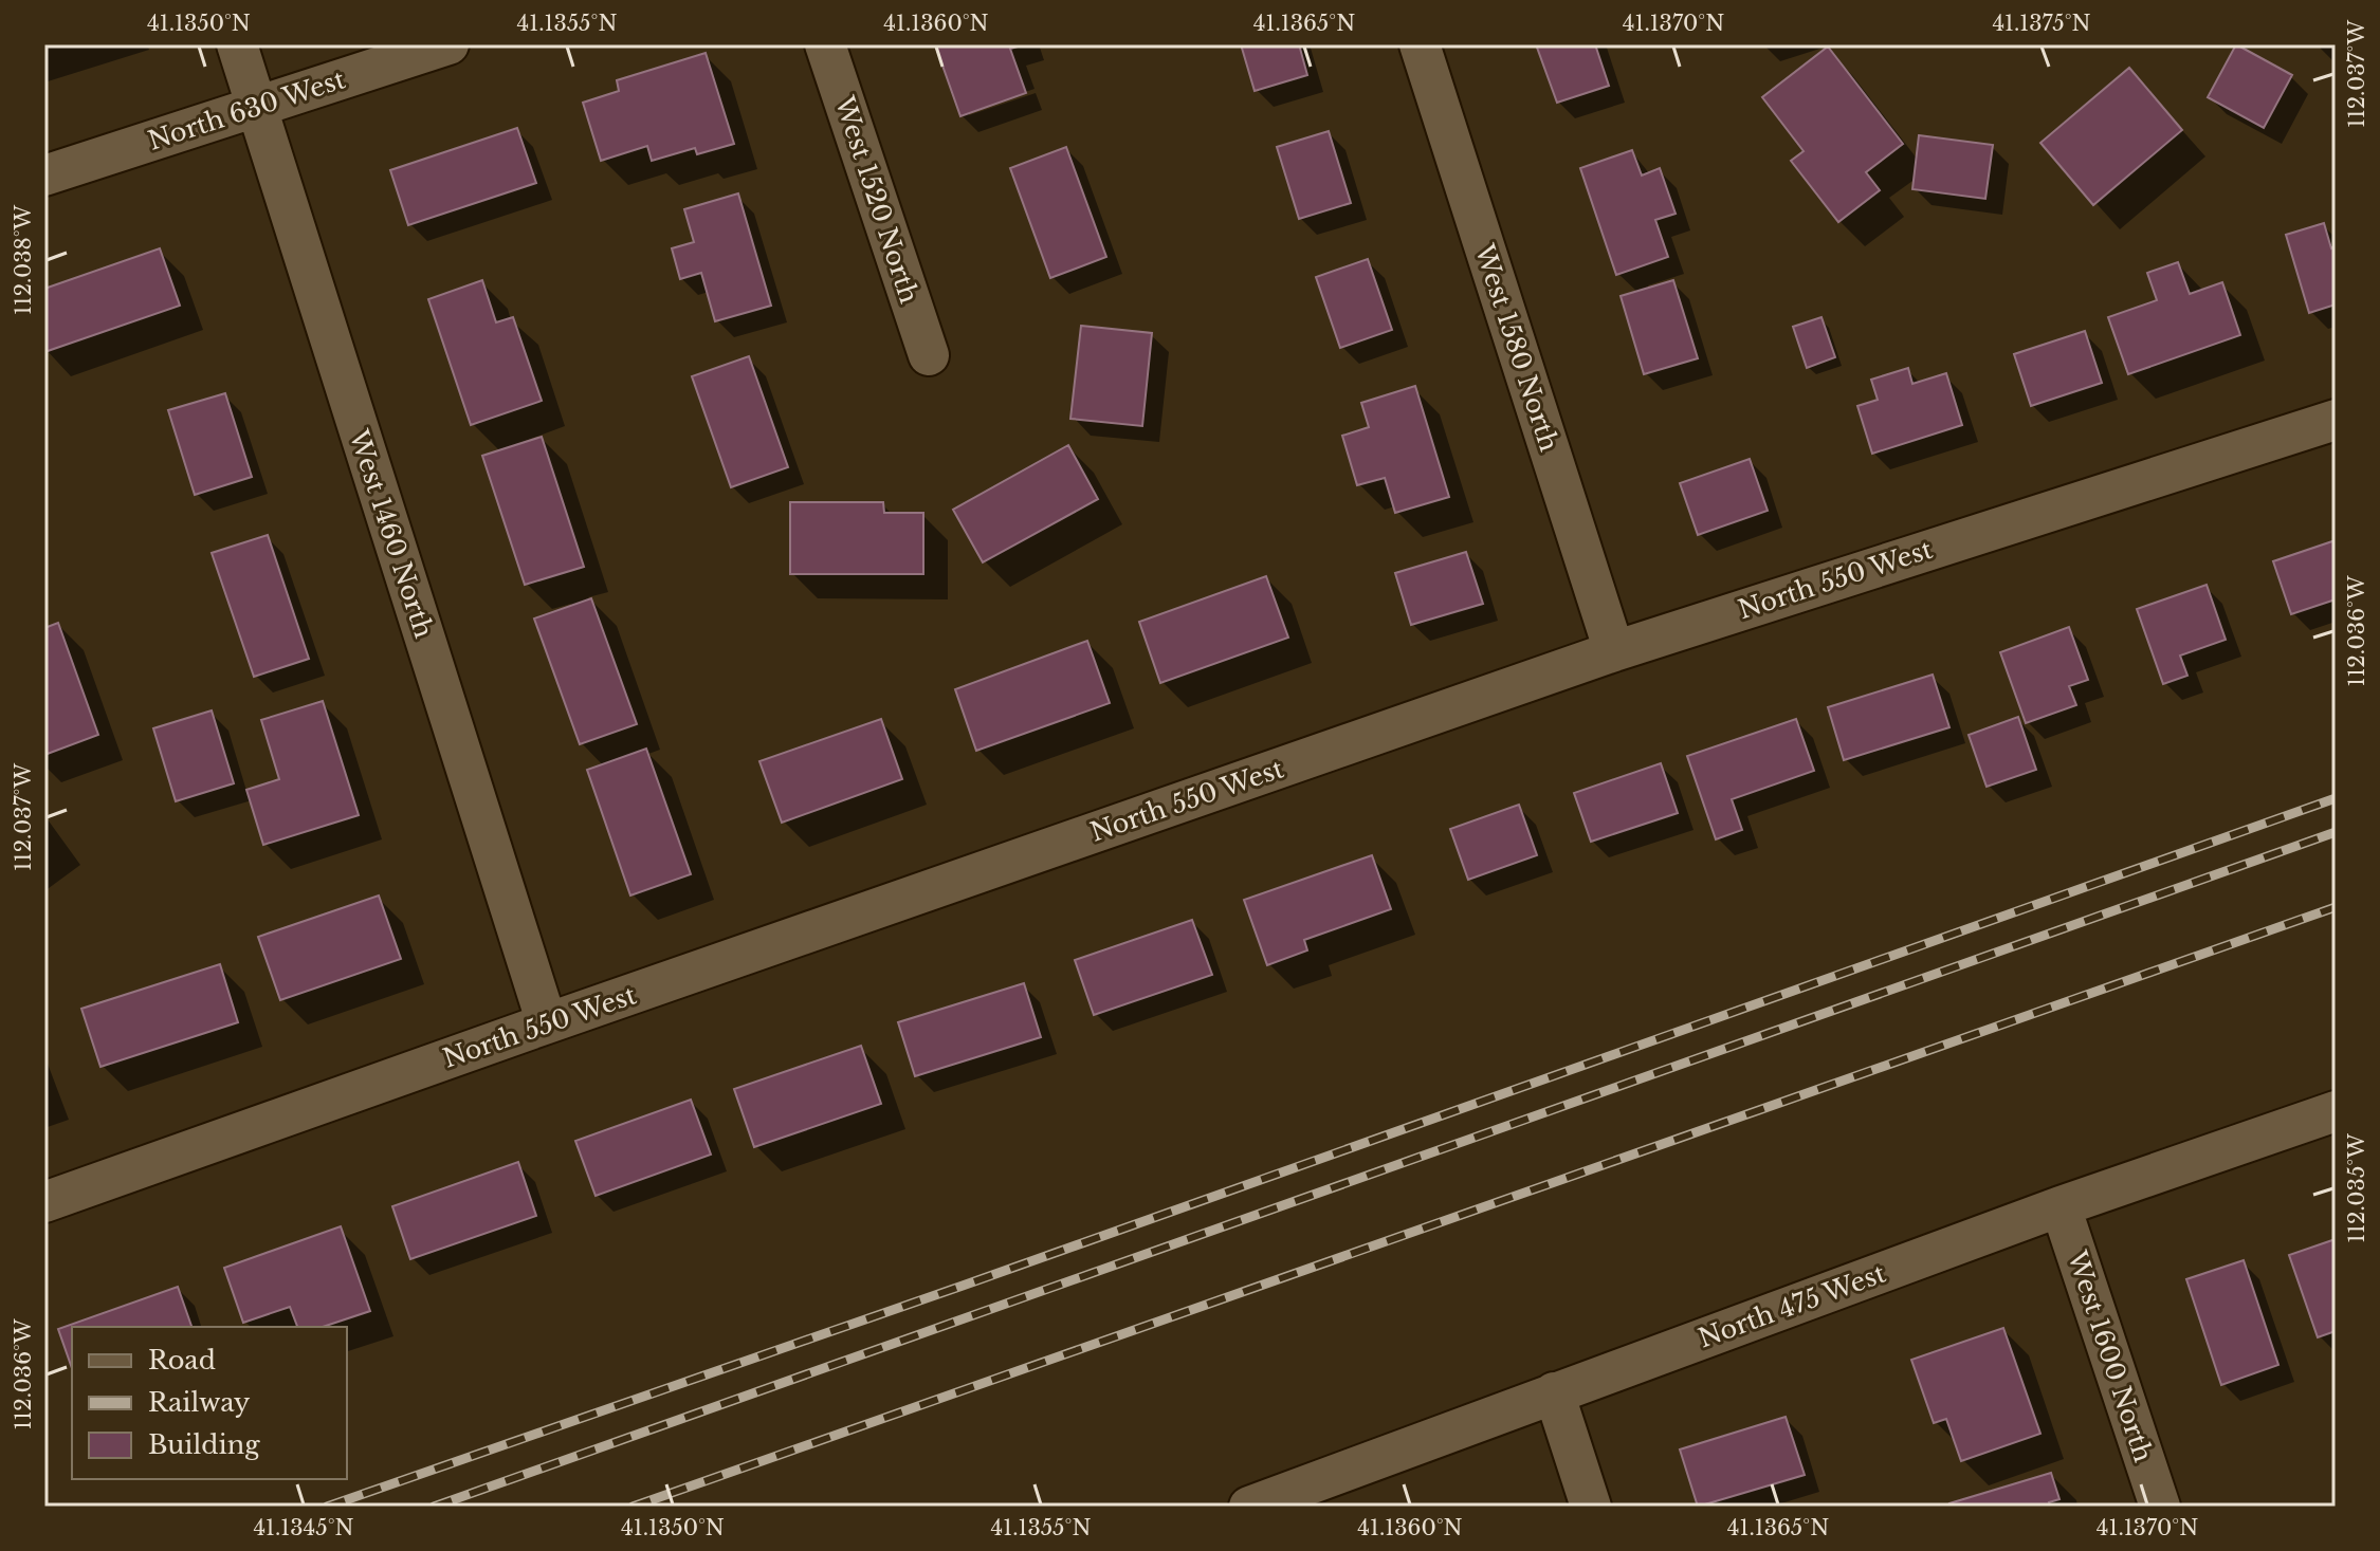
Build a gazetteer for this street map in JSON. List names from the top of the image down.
{
  "streets": {
    "street": [
      "North 630 West",
      "West 1520 North",
      "West 1580 North",
      "West 1460 North",
      "North 550 West",
      "North 475 West",
      "West 1600 North"
    ]
  },
  "crossings": [
    ["North 630 West", "West 1460 North"],
    ["West 1580 North", "North 550 West"],
    ["West 1460 North", "North 550 West"],
    ["North 475 West", "West 1600 North"]
  ],
  "legend": ["Road", "Railway", "Building"],
  "coordinates": [
    "41.1350°N",
    "41.1355°N",
    "41.1360°N",
    "41.1365°N",
    "41.1370°N",
    "41.1375°N",
    "112.037°W",
    "112.038°W",
    "112.036°W",
    "112.035°W",
    "41.1345°N"
  ]
}
